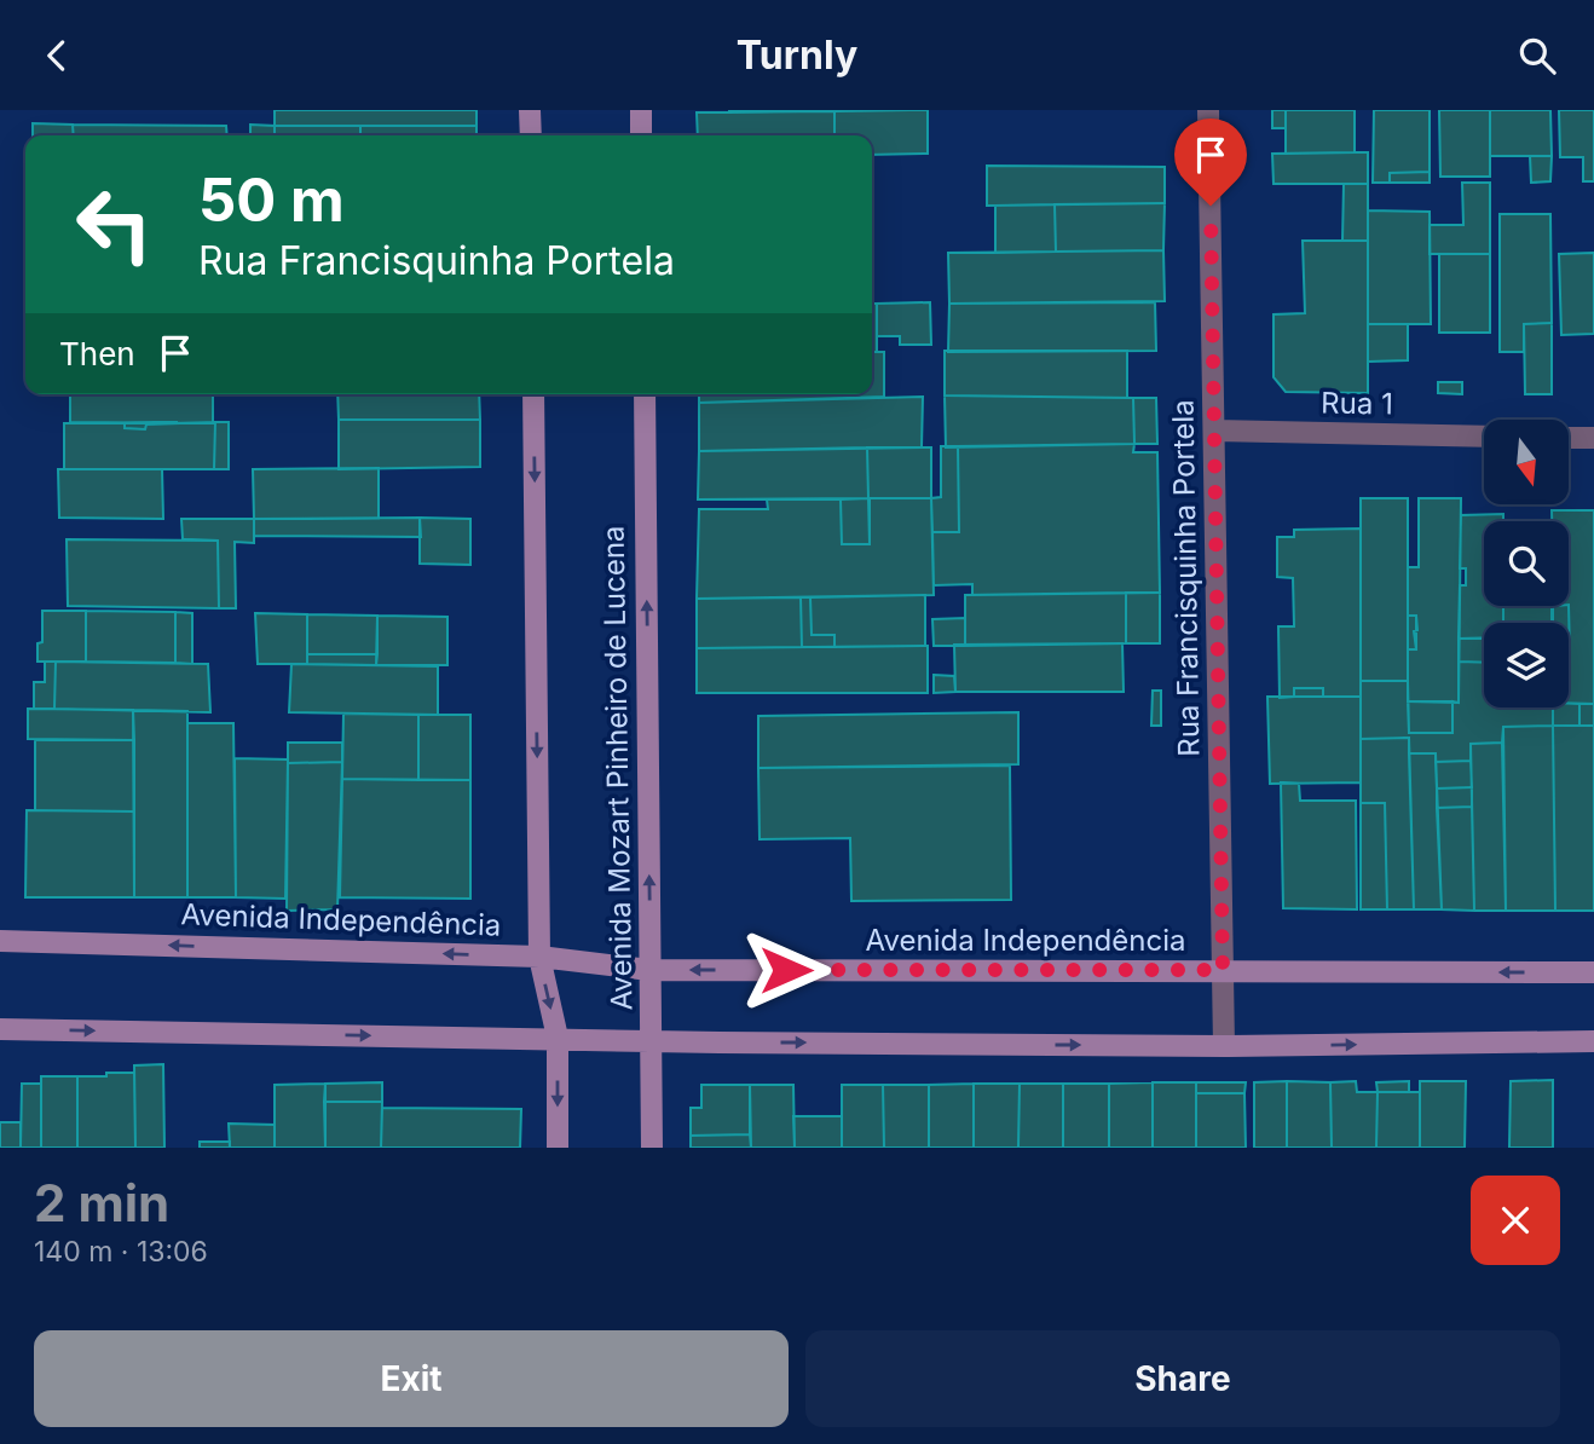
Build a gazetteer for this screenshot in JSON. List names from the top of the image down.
{
  "streets": {
    "main road": ["Avenida Mozart Pinheiro de Lucena", "Avenida Independência"],
    "street": ["Rua 1", "Rua Francisquinha Portela"]
  },
  "crossings": [
    ["Rua 1", "Rua Francisquinha Portela"],
    ["Rua Francisquinha Portela", "Avenida Independência"],
    ["Avenida Mozart Pinheiro de Lucena", "Avenida Independência"]
  ],
  "north": "bottom",
  "page": {
    "header": "Turnly",
    "turn": ["50 m", "Rua Francisquinha Portela"],
    "then": "Then",
    "heading": ["2 min", "140 m · 13:06"],
    "buttons": ["Exit", "Share"]
  }
}
